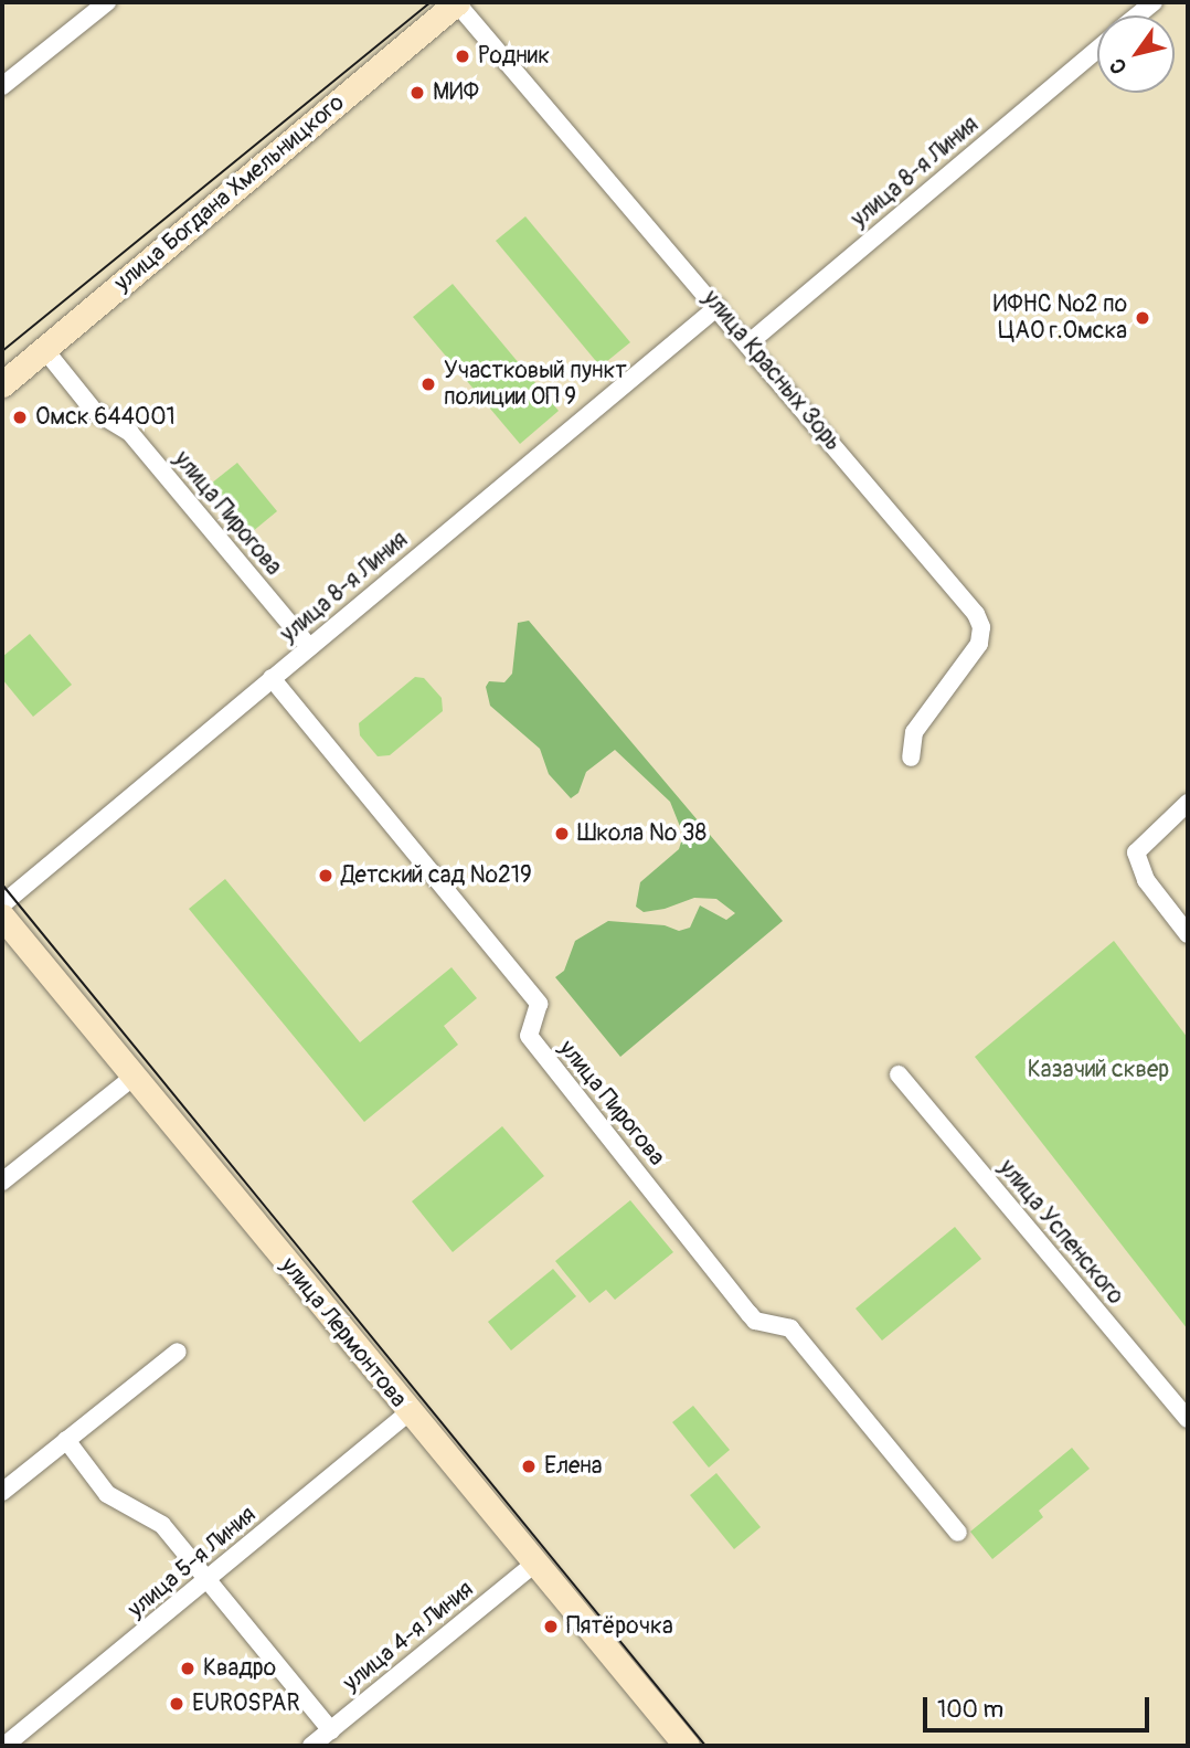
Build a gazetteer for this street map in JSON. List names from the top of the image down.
{
  "streets": {
    "main road": ["улица Богдана Хмельницкого", "улица Лермонтова"],
    "street": [
      "улица 8-я Линия",
      "улица Красных Зорь",
      "улица Пирогова",
      "улица Успенского",
      "улица 5-я Линия",
      "улица 4-я Линия"
    ]
  },
  "crossings": [
    ["улица 8-я Линия", "улица Красных Зорь"],
    ["улица 8-я Линия", "улица Пирогова"],
    ["улица Богдана Хмельницкого", "улица Красных Зорь"],
    ["улица Богдана Хмельницкого", "улица Пирогова"],
    ["улица Лермонтова", "улица 5-я Линия"],
    ["улица Лермонтова", "улица 4-я Линия"]
  ],
  "parks": ["Казачий сквер"],
  "places": [
    "Родник",
    "МИФ",
    "ИФНС №2 по ЦАО г.Омска",
    "Участковый пункт полиции ОП 9",
    "Омск 644001",
    "Школа № 38",
    "Детский сад №219",
    "Елена",
    "Пятёрочка",
    "Квадро",
    "EUROSPAR"
  ],
  "scale_bar": "100 m",
  "north": "bottom left"
}
